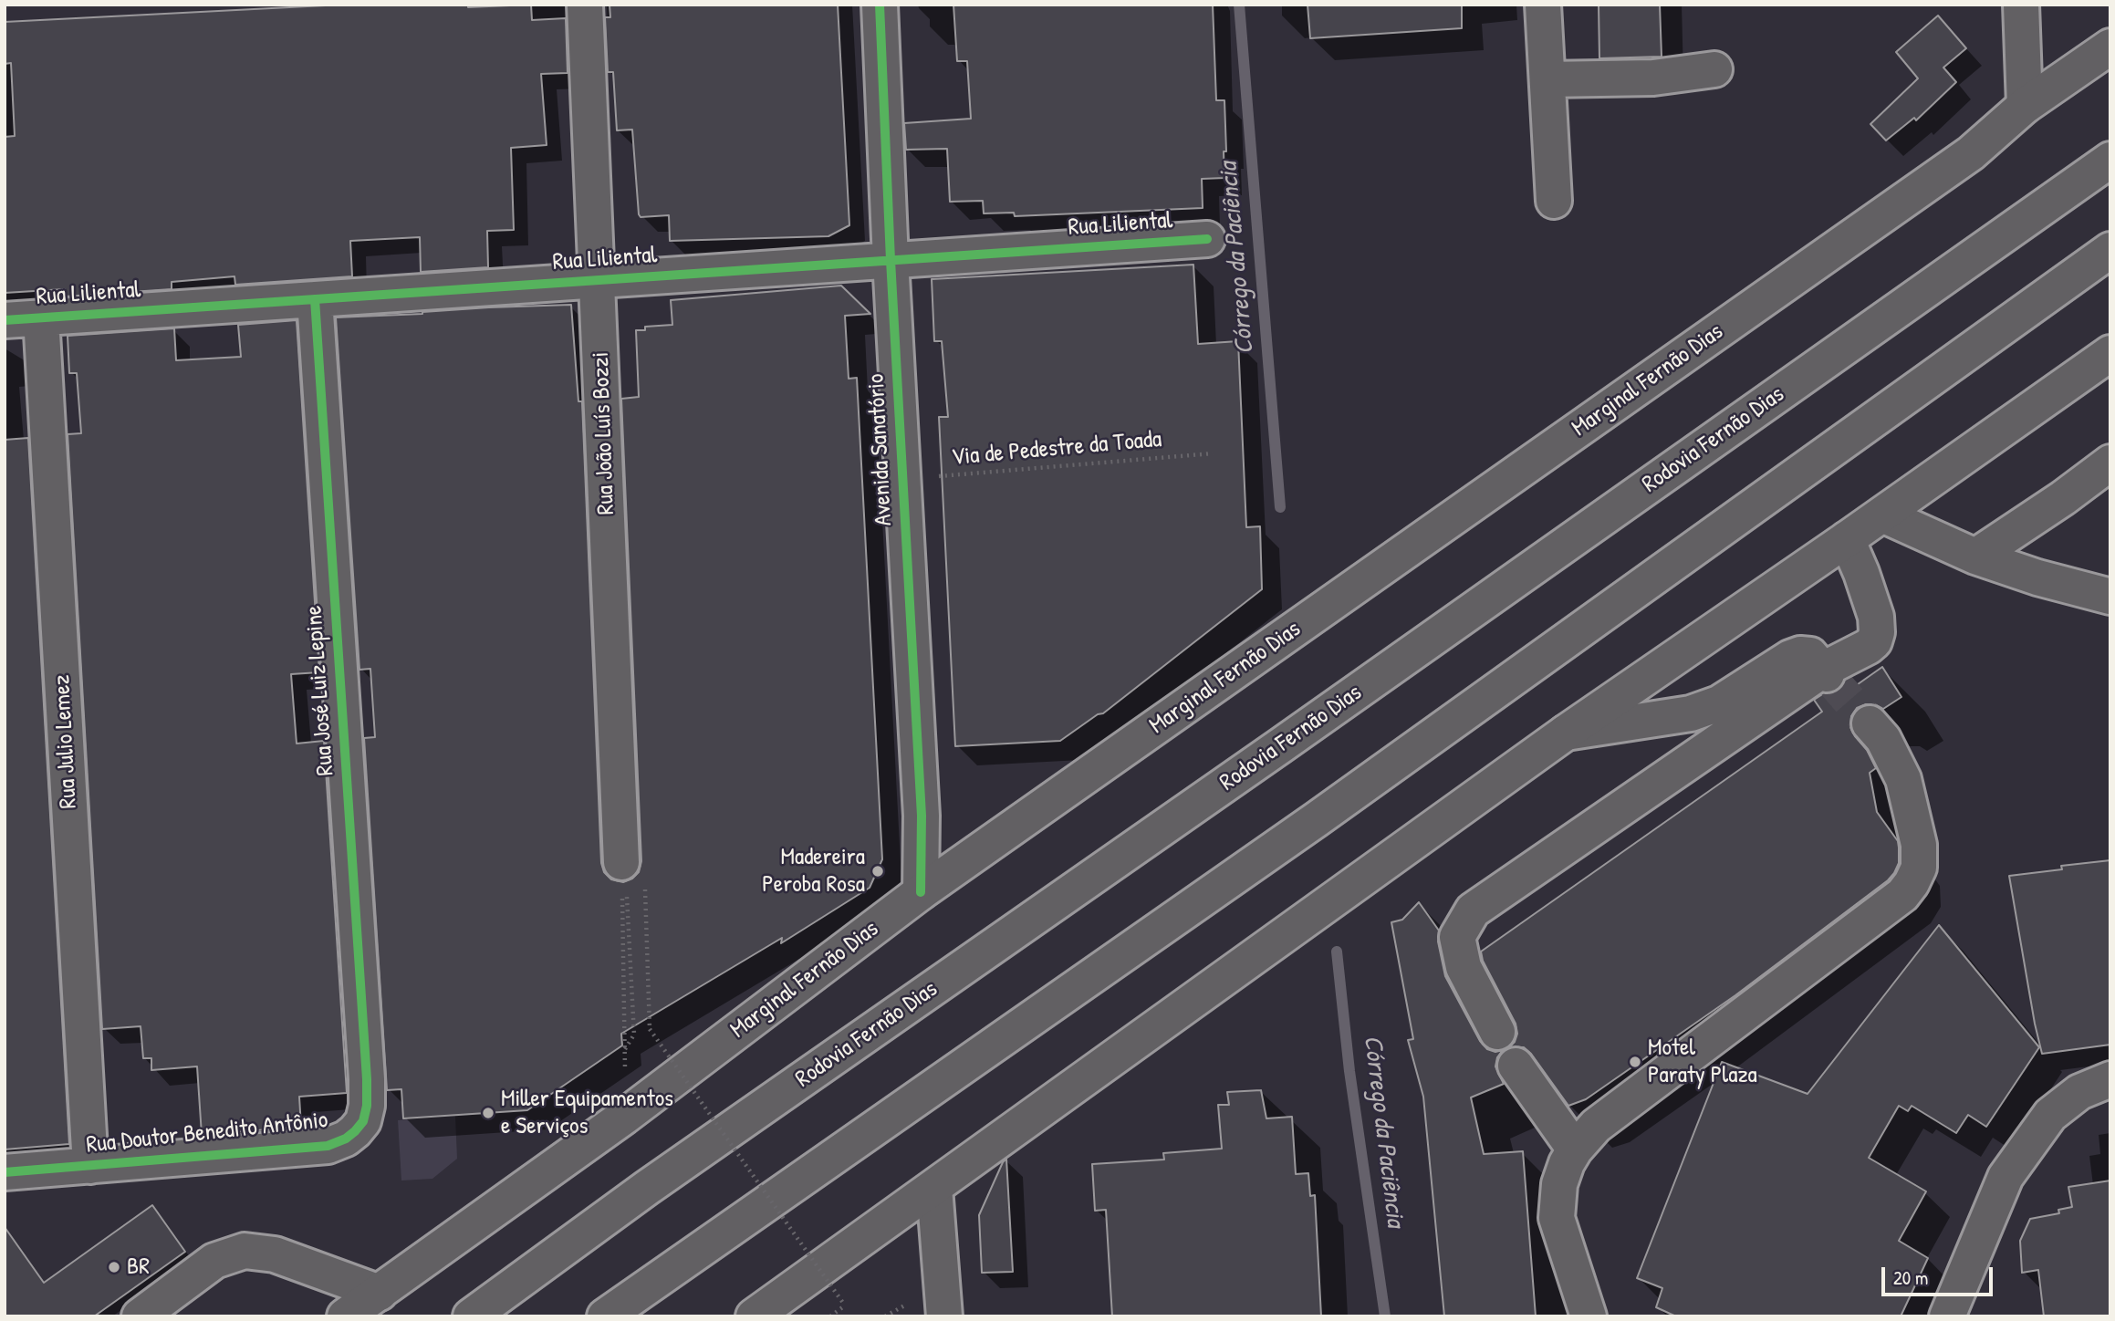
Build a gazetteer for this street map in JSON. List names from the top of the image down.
{
  "streets": {
    "main road": [
      "Rua Liliental",
      "Marginal Fernão Dias",
      "Rua João Luís Bozzi",
      "Rodovia Fernão Dias",
      "Avenida Sanatório",
      "Rua José Luiz Lepine",
      "Rua Julio Lemez",
      "Rua Doutor Benedito Antônio"
    ],
    "path": ["Via de Pedestre da Toada"]
  },
  "crossings": [
    ["Rua Liliental", "Rua João Luís Bozzi"],
    ["Rua Liliental", "Avenida Sanatório"],
    ["Rua Liliental", "Rua José Luiz Lepine"],
    ["Rua Liliental", "Rua Julio Lemez"],
    ["Marginal Fernão Dias", "Avenida Sanatório"],
    ["Via de Pedestre da Toada", "Avenida Sanatório"],
    ["Rua José Luiz Lepine", "Rua Doutor Benedito Antônio"],
    ["Rua Julio Lemez", "Rua Doutor Benedito Antônio"]
  ],
  "water": ["Córrego da Paciência"],
  "places": [
    "Madereira Peroba Rosa",
    "Motel Paraty Plaza",
    "Miller Equipamentos e Serviços",
    "BR"
  ],
  "scale_bar": "20 m"
}
